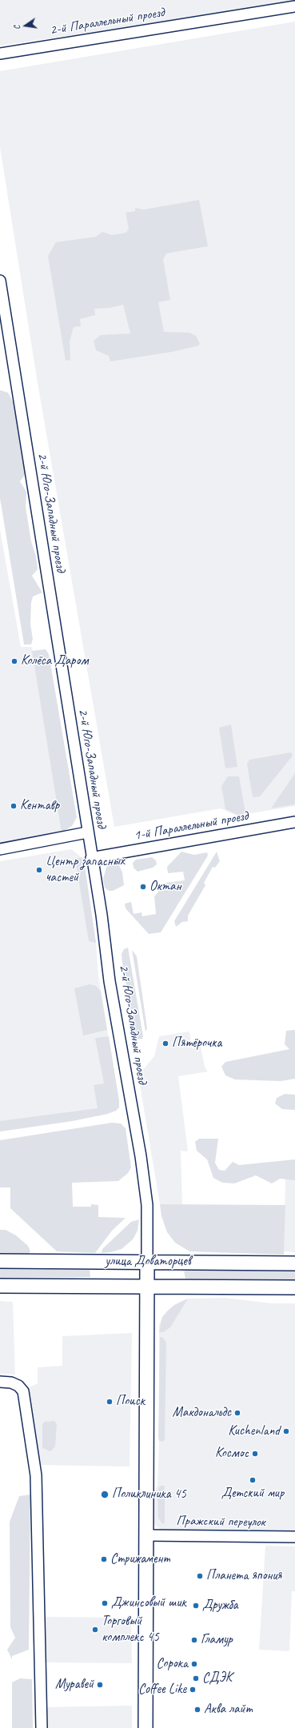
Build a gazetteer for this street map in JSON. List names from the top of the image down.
{
  "streets": {
    "main road": ["улица Доваторцев"],
    "street": [
      "2-й Параллельный проезд",
      "2-й Юго-Западный проезд",
      "1-й Параллельный проезд",
      "Пражский переулок"
    ]
  },
  "crossings": [
    ["2-й Юго-Западный проезд", "1-й Параллельный проезд"],
    ["2-й Юго-Западный проезд", "улица Доваторцев"]
  ],
  "places": [
    "Колёса Даром",
    "Кентавр",
    "Центр запасных частей",
    "Октан",
    "Пятёрочка",
    "Поиск",
    "Макдональдс",
    "Kuchenland",
    "Космос",
    "Детский мир",
    "Поликлиника 45",
    "Стрижамент",
    "Планета япония",
    "Джинсовый шик",
    "Дружба",
    "Торговый комплекс 45",
    "Гламур",
    "Сорока",
    "СДЭК",
    "Муравей",
    "Coffee Like",
    "Аква лайт"
  ],
  "north": "left"
}
